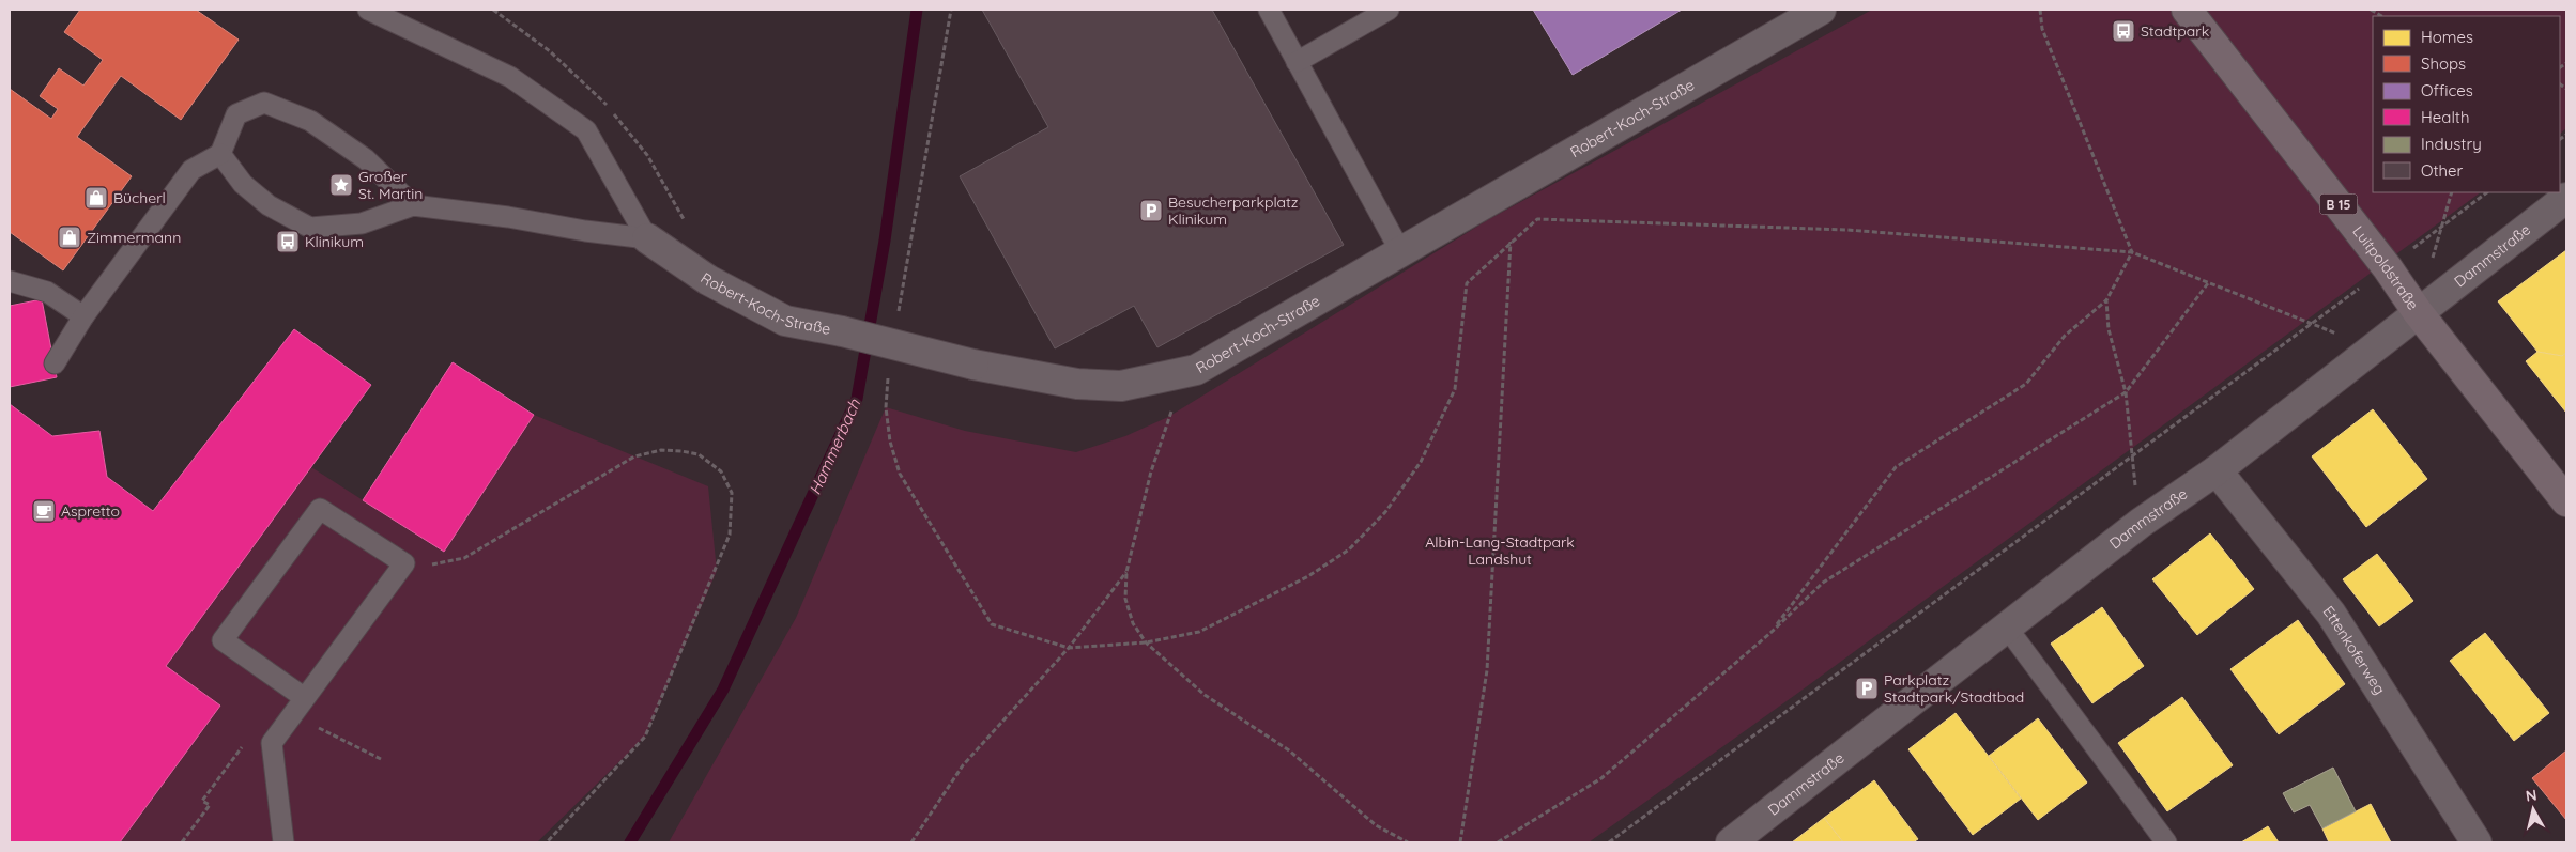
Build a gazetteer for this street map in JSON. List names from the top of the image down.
{
  "streets": {
    "main road": ["B 15", "Luitpoldstraße"],
    "street": ["Robert-Koch-Straße", "Dammstraße", "Ettenkoferweg"]
  },
  "crossings": [
    ["Dammstraße", "Luitpoldstraße"],
    ["Dammstraße", "Ettenkoferweg"]
  ],
  "water": ["Hammerbach"],
  "parks": ["Albin-Lang-Stadtpark Landshut"],
  "places": {
    "bus stop": ["Stadtpark", "Klinikum"],
    "place": ["Großer St. Martin"],
    "shop": ["Bücherl", "Zimmermann"],
    "parking": ["Besucherparkplatz Klinikum", "Parkplatz Stadtpark/Stadtbad"],
    "cafe": ["Aspretto"]
  },
  "legend": [
    "Homes",
    "Shops",
    "Offices",
    "Health",
    "Industry",
    "Other"
  ],
  "north": "top"
}
